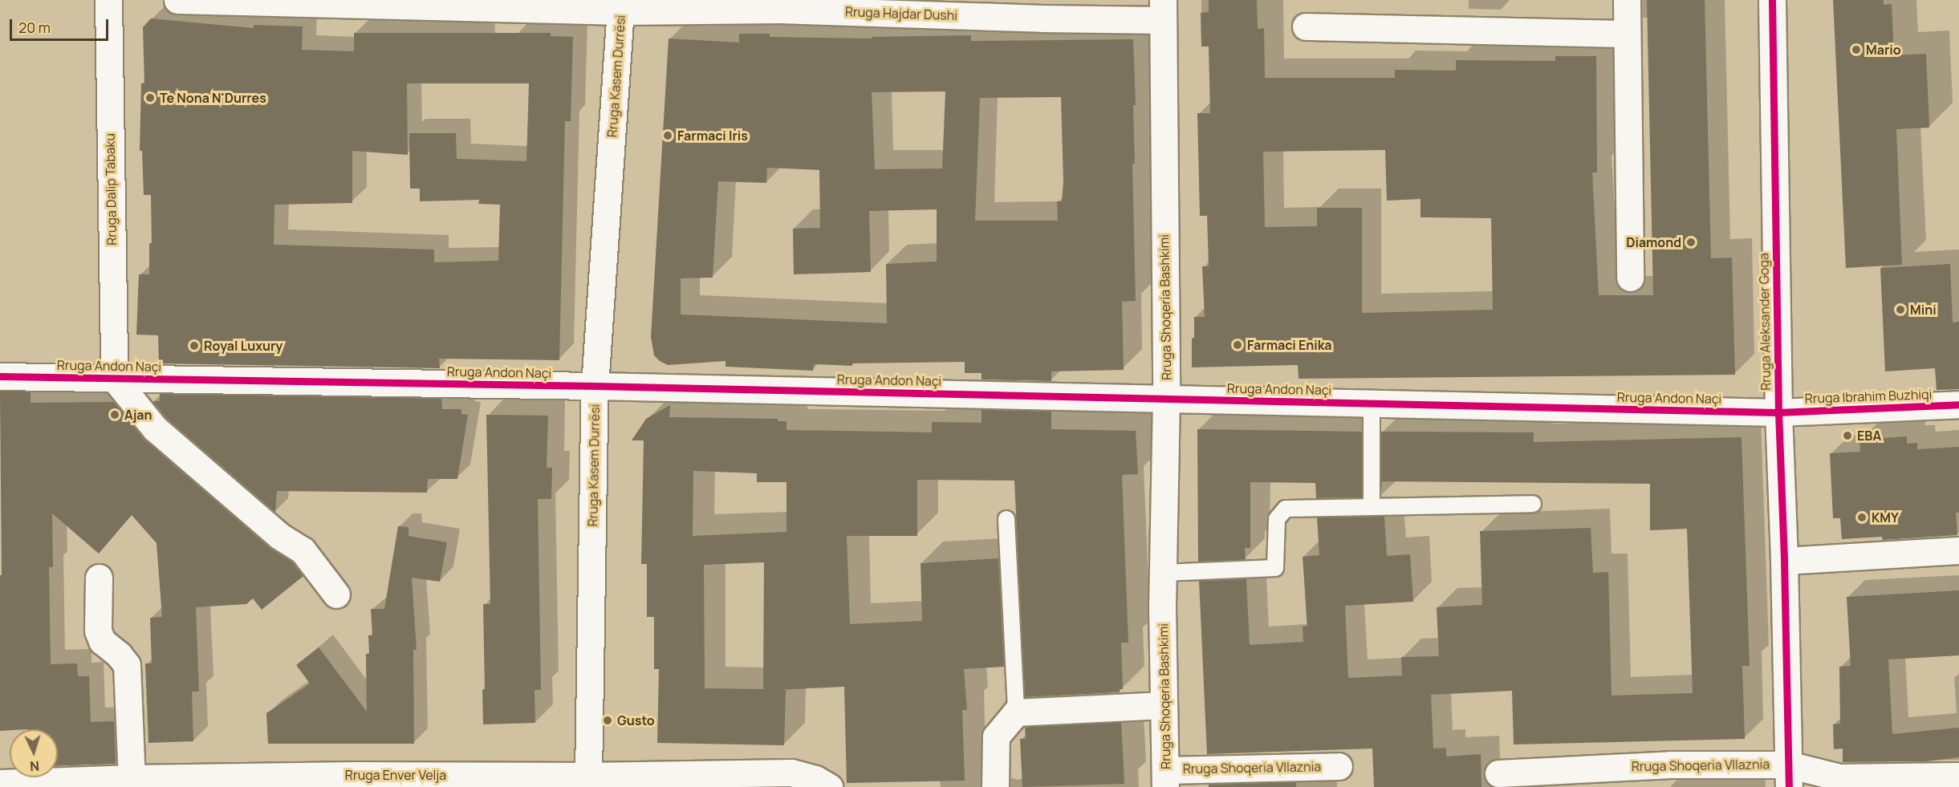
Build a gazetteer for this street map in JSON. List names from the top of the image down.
{
  "streets": {
    "street": [
      "Rruga Hajdar Dushi",
      "Rruga Kasem Durrësi",
      "Rruga Dalip Tabaku",
      "Rruga Shoqeria Bashkimi",
      "Rruga Aleksander Goga",
      "Rruga Andon Naçi",
      "Rruga Ibrahim Buzhiqi",
      "Rruga Shoqeria Vllaznia",
      "Rruga Enver Velja"
    ]
  },
  "crossings": [
    ["Rruga Hajdar Dushi", "Rruga Kasem Durrësi"],
    ["Rruga Hajdar Dushi", "Rruga Shoqeria Bashkimi"],
    ["Rruga Kasem Durrësi", "Rruga Andon Naçi"],
    ["Rruga Kasem Durrësi", "Rruga Enver Velja"],
    ["Rruga Dalip Tabaku", "Rruga Andon Naçi"],
    ["Rruga Shoqeria Bashkimi", "Rruga Andon Naçi"],
    ["Rruga Shoqeria Bashkimi", "Rruga Shoqeria Vllaznia"],
    ["Rruga Aleksander Goga", "Rruga Andon Naçi"],
    ["Rruga Aleksander Goga", "Rruga Ibrahim Buzhiqi"],
    ["Rruga Aleksander Goga", "Rruga Shoqeria Vllaznia"],
    ["Rruga Andon Naçi", "Rruga Ibrahim Buzhiqi"]
  ],
  "places": [
    "Mario",
    "Te Nona N'Durres",
    "Farmaci Iris",
    "Diamond",
    "Mini",
    "Farmaci Enika",
    "Royal Luxury",
    "Ajan",
    "EBA",
    "KMY",
    "Gusto"
  ],
  "scale_bar": "20 m",
  "north": "bottom"
}
